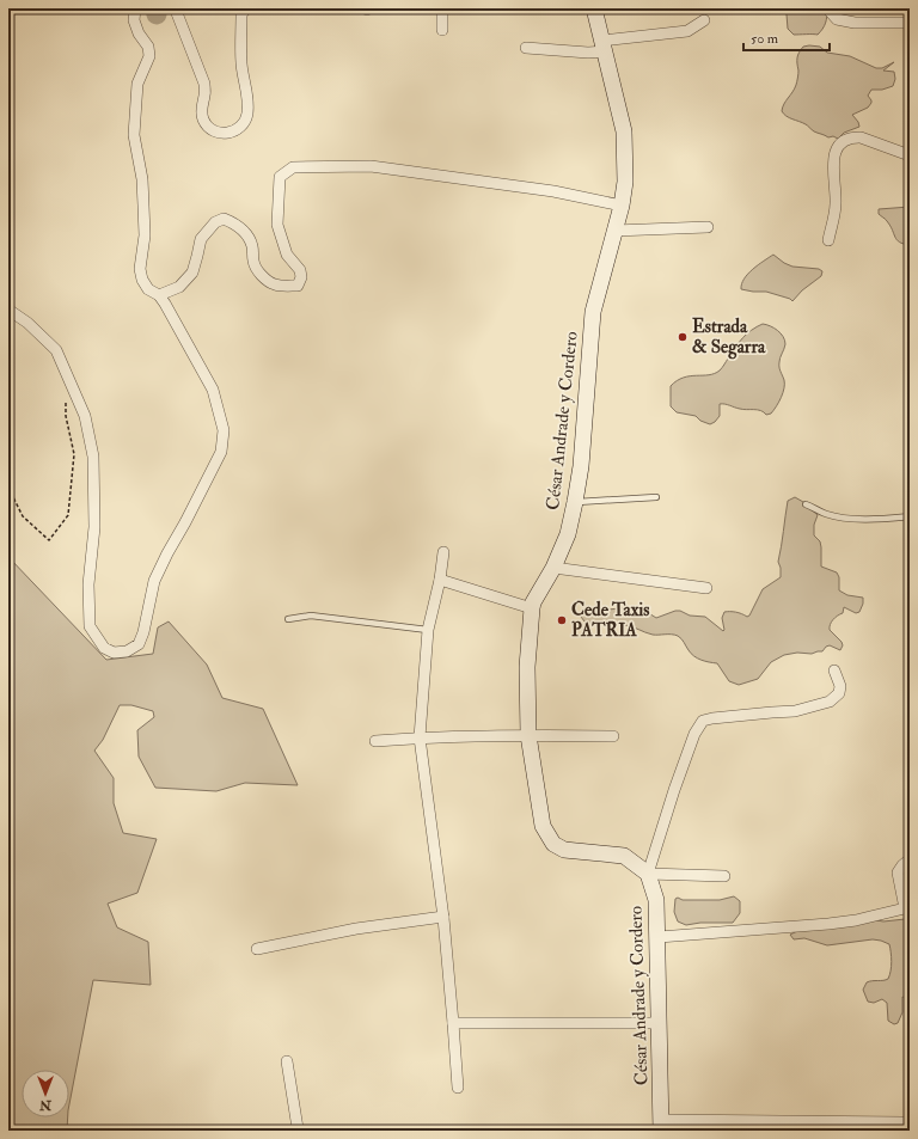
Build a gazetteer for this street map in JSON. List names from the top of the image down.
{
  "streets": {
    "street": ["César Andrade y Cordero"]
  },
  "places": ["Estrada & Segarra", "Cede Taxis PATRIA"],
  "scale_bar": "50 m",
  "north": "bottom"
}
